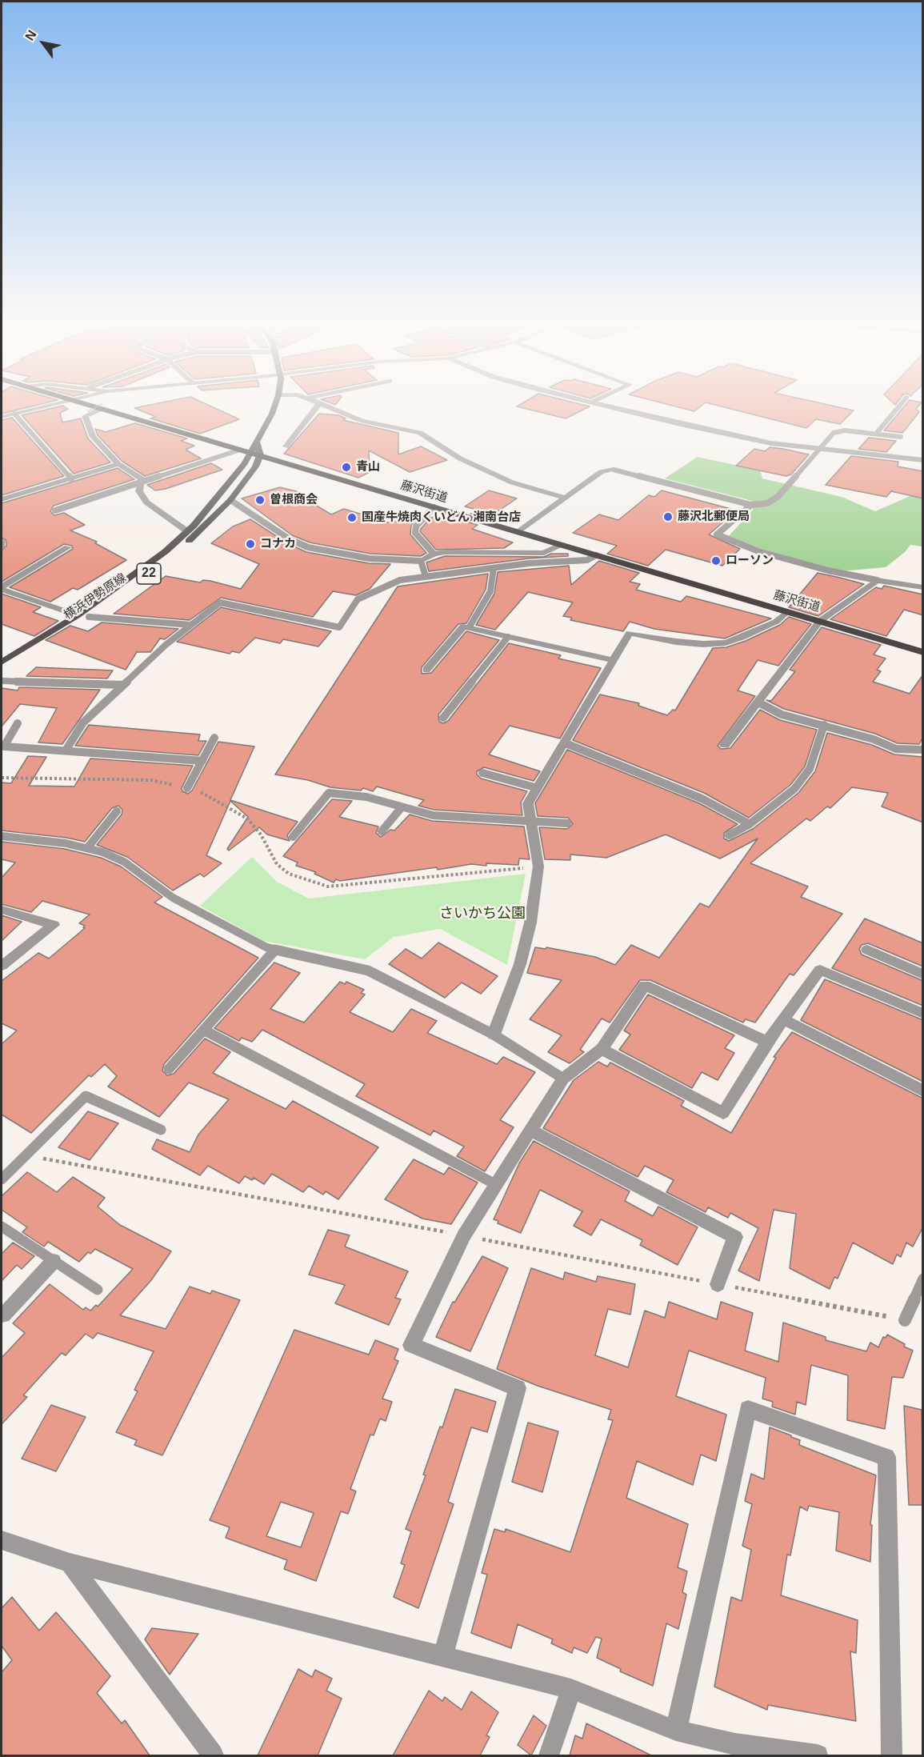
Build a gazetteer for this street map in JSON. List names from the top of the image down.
{
  "streets": {
    "highway": ["藤沢街道"],
    "main road": ["22", "横浜伊勢原線"]
  },
  "crossings": [
    ["藤沢街道", "横浜伊勢原線"]
  ],
  "parks": ["さいかち公園"],
  "places": [
    "青山",
    "曽根商会",
    "藤沢北郵便局",
    "国産牛焼肉くいどん 湘南台店",
    "コナカ",
    "ローソン"
  ],
  "north": "top left"
}
